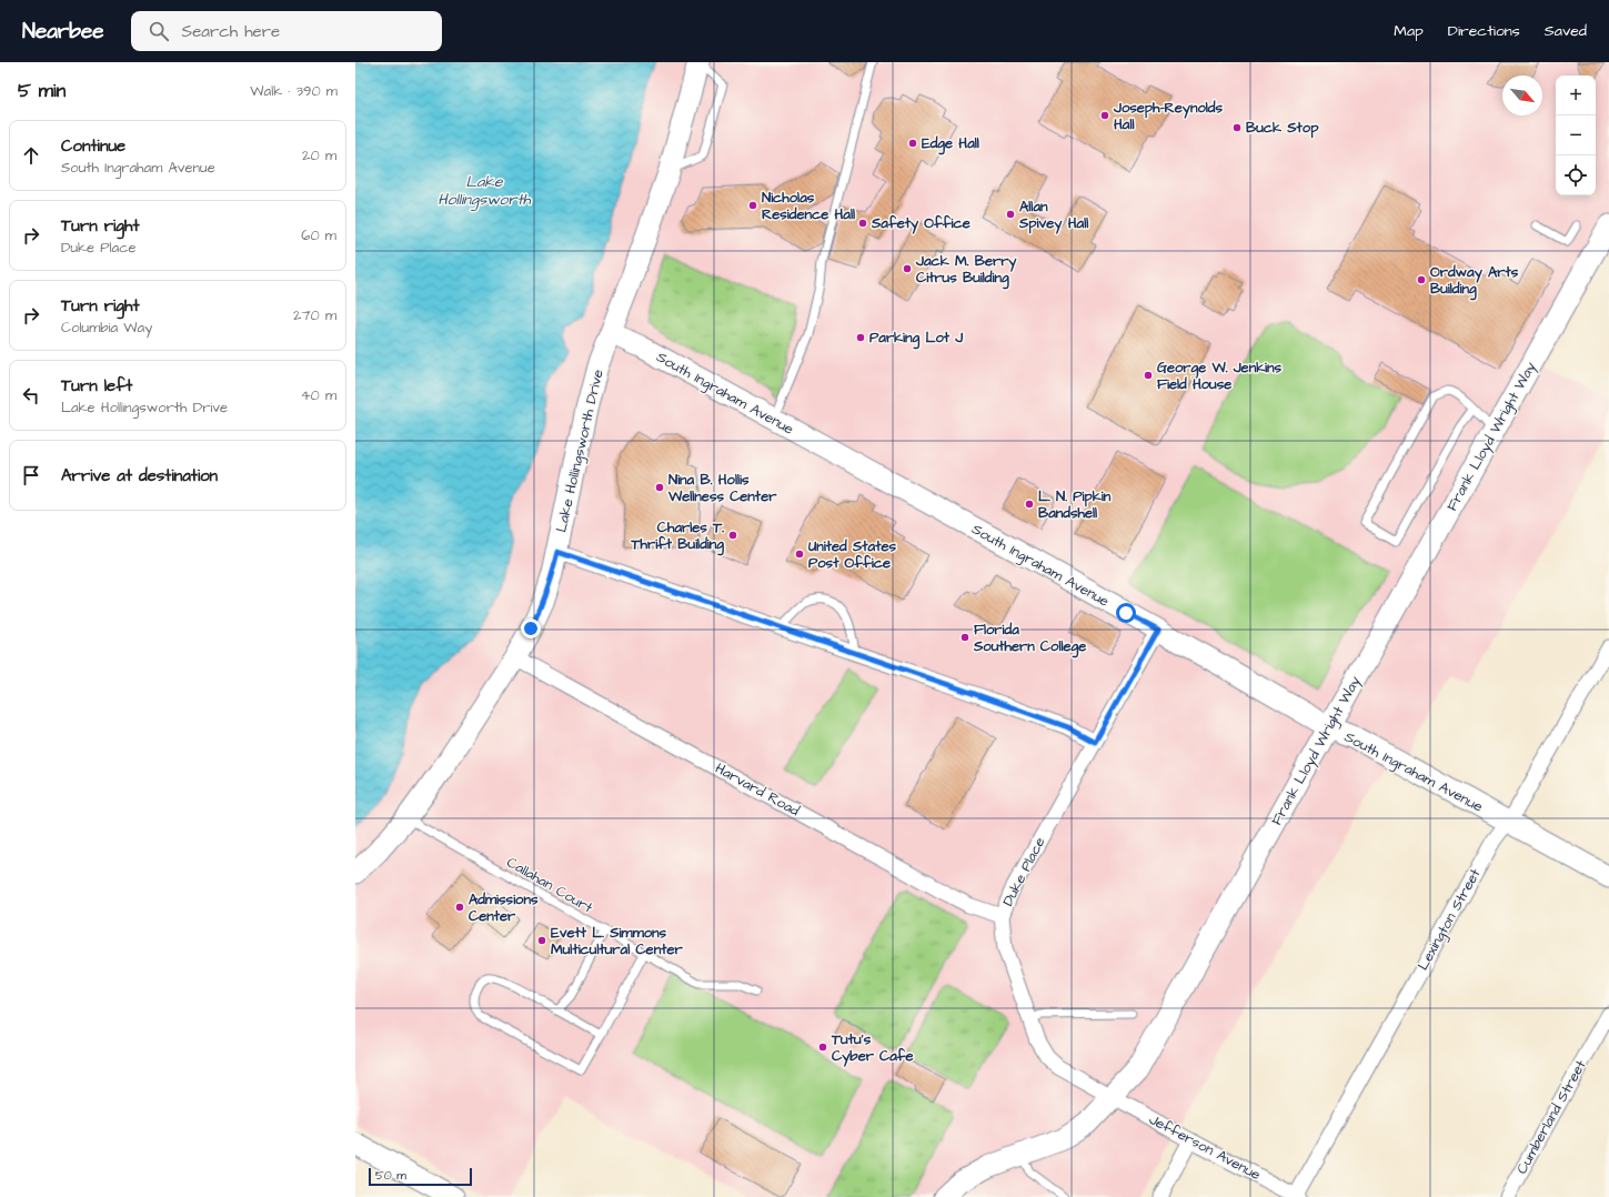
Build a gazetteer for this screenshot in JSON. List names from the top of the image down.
{
  "streets": {
    "street": [
      "South Ingraham Avenue",
      "Frank Lloyd Wright Way",
      "Lake Hollingsworth Drive",
      "Harvard Road",
      "Duke Place",
      "Lexington Street",
      "Cumberland Street",
      "Jefferson Avenue"
    ],
    "lane": ["Callahan Court"]
  },
  "crossings": [
    ["South Ingraham Avenue", "Frank Lloyd Wright Way"],
    ["South Ingraham Avenue", "Lake Hollingsworth Drive"],
    ["South Ingraham Avenue", "Duke Place"],
    ["South Ingraham Avenue", "Lexington Street"],
    ["Frank Lloyd Wright Way", "Duke Place"],
    ["Frank Lloyd Wright Way", "Jefferson Avenue"],
    ["Lake Hollingsworth Drive", "Harvard Road"],
    ["Lake Hollingsworth Drive", "Callahan Court"],
    ["Harvard Road", "Duke Place"],
    ["Duke Place", "Jefferson Avenue"],
    ["Lexington Street", "Jefferson Avenue"]
  ],
  "water": ["Lake Hollingsworth"],
  "places": [
    "Joseph-Reynolds Hall",
    "Buck Stop",
    "Edge Hall",
    "Nicholas Residence Hall",
    "Allan Spivey Hall",
    "Safety Office",
    "Jack M. Berry Citrus Building",
    "Ordway Arts Building",
    "Parking Lot J",
    "George W. Jenkins Field House",
    "Nina B. Hollis Wellness Center",
    "L. N. Pipkin Bandshell",
    "Charles T. Thrift Building",
    "United States Post Office",
    "Florida Southern College",
    "Admissions Center",
    "Evett L. Simmons Multicultural Center",
    "Tutu's Cyber Cafe"
  ],
  "scale_bar": "50 m",
  "north": "bottom right",
  "page": {
    "header": "Nearbee",
    "search": "Search here",
    "nav": ["Map", "Directions", "Saved"],
    "heading": ["5 min", "Walk · 390 m"],
    "map_buttons": ["+", "−"],
    "list": [
      ["Continue", "South Ingraham Avenue", "20 m"],
      ["Turn right", "Duke Place", "60 m"],
      ["Turn right", "Columbia Way", "270 m"],
      ["Turn left", "Lake Hollingsworth Drive", "40 m"],
      "Arrive at destination"
    ],
    "scale": "50 m"
  }
}
